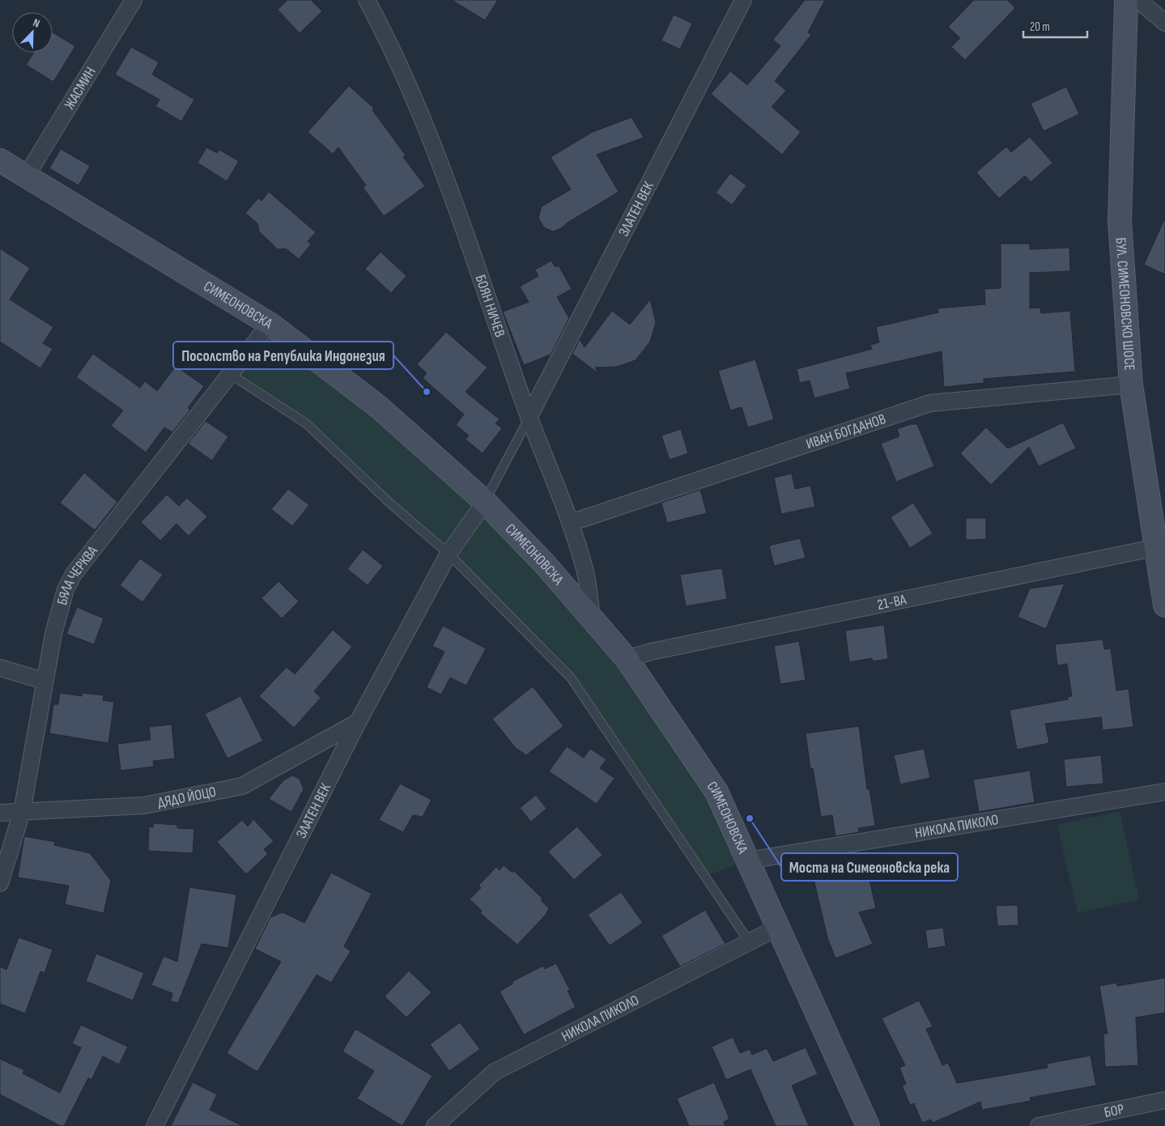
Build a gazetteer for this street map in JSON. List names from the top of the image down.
{
  "streets": {
    "street": [
      "ЖАСМИН",
      "ЗЛАТЕН ВЕК",
      "БУЛ. СИМЕОНОВСКО ШОСЕ",
      "СИМЕОНОВСКА",
      "БОЯН НИЧЕВ",
      "ИВАН БОГДАНОВ",
      "БЯЛА ЧЕРКВА",
      "21-ВА",
      "ДЯДО ЙОЦО",
      "НИКОЛА ПИКОЛО",
      "БОР"
    ]
  },
  "crossings": [
    ["ЖАСМИН", "СИМЕОНОВСКА"],
    ["ЗЛАТЕН ВЕК", "СИМЕОНОВСКА"],
    ["ЗЛАТЕН ВЕК", "БОЯН НИЧЕВ"],
    ["ЗЛАТЕН ВЕК", "ДЯДО ЙОЦО"],
    ["БУЛ. СИМЕОНОВСКО ШОСЕ", "ИВАН БОГДАНОВ"],
    ["БУЛ. СИМЕОНОВСКО ШОСЕ", "21-ВА"],
    ["СИМЕОНОВСКА", "БОЯН НИЧЕВ"],
    ["СИМЕОНОВСКА", "БЯЛА ЧЕРКВА"],
    ["СИМЕОНОВСКА", "21-ВА"],
    ["СИМЕОНОВСКА", "НИКОЛА ПИКОЛО"],
    ["БОЯН НИЧЕВ", "ИВАН БОГДАНОВ"],
    ["БЯЛА ЧЕРКВА", "ДЯДО ЙОЦО"]
  ],
  "places": ["Посолство на Република Индонезия", "Моста на Симеоновска река"],
  "scale_bar": "20 m",
  "north": "top right"
}
